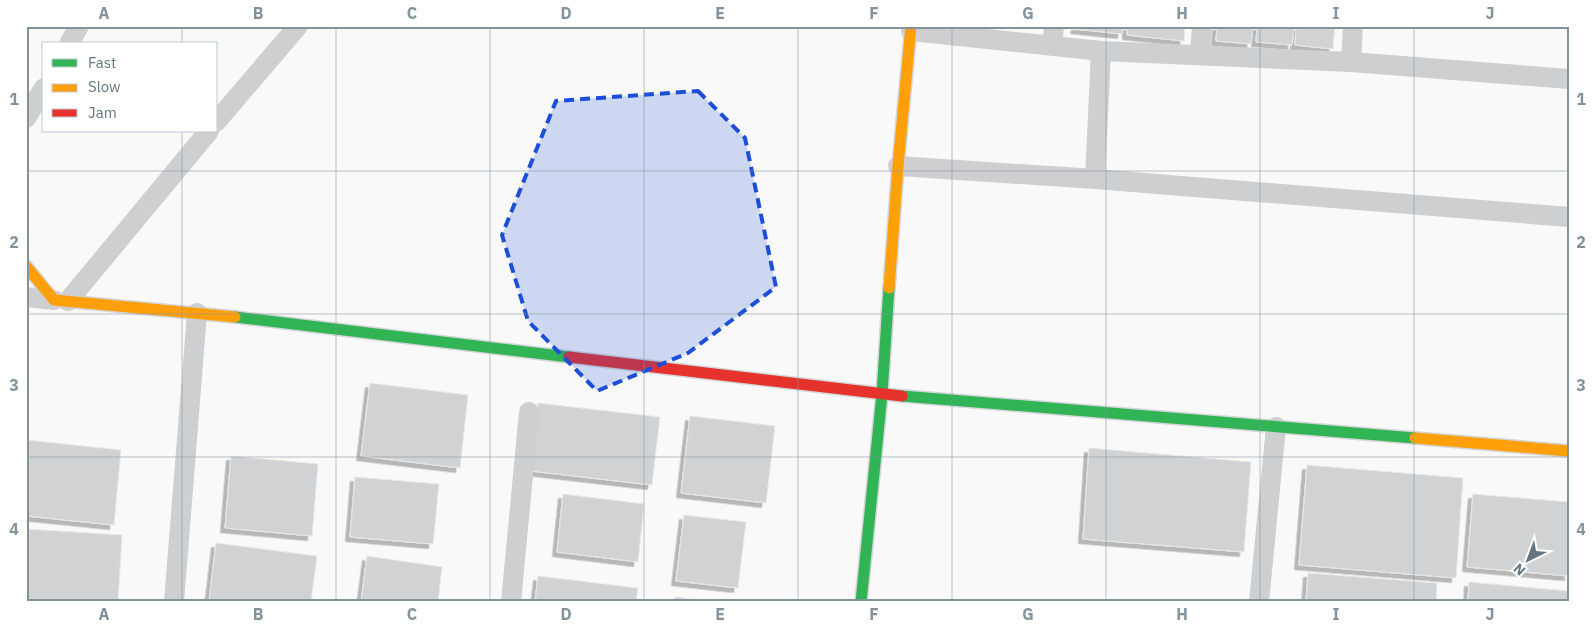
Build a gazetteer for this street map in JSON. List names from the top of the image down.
{
  "legend": ["Fast", "Slow", "Jam"],
  "north": "bottom left",
  "grid": {
    "columns": [
      "A",
      "B",
      "C",
      "D",
      "E",
      "F",
      "G",
      "H",
      "I",
      "J"
    ],
    "rows": [
      "1",
      "2",
      "3",
      "4"
    ]
  }
}
